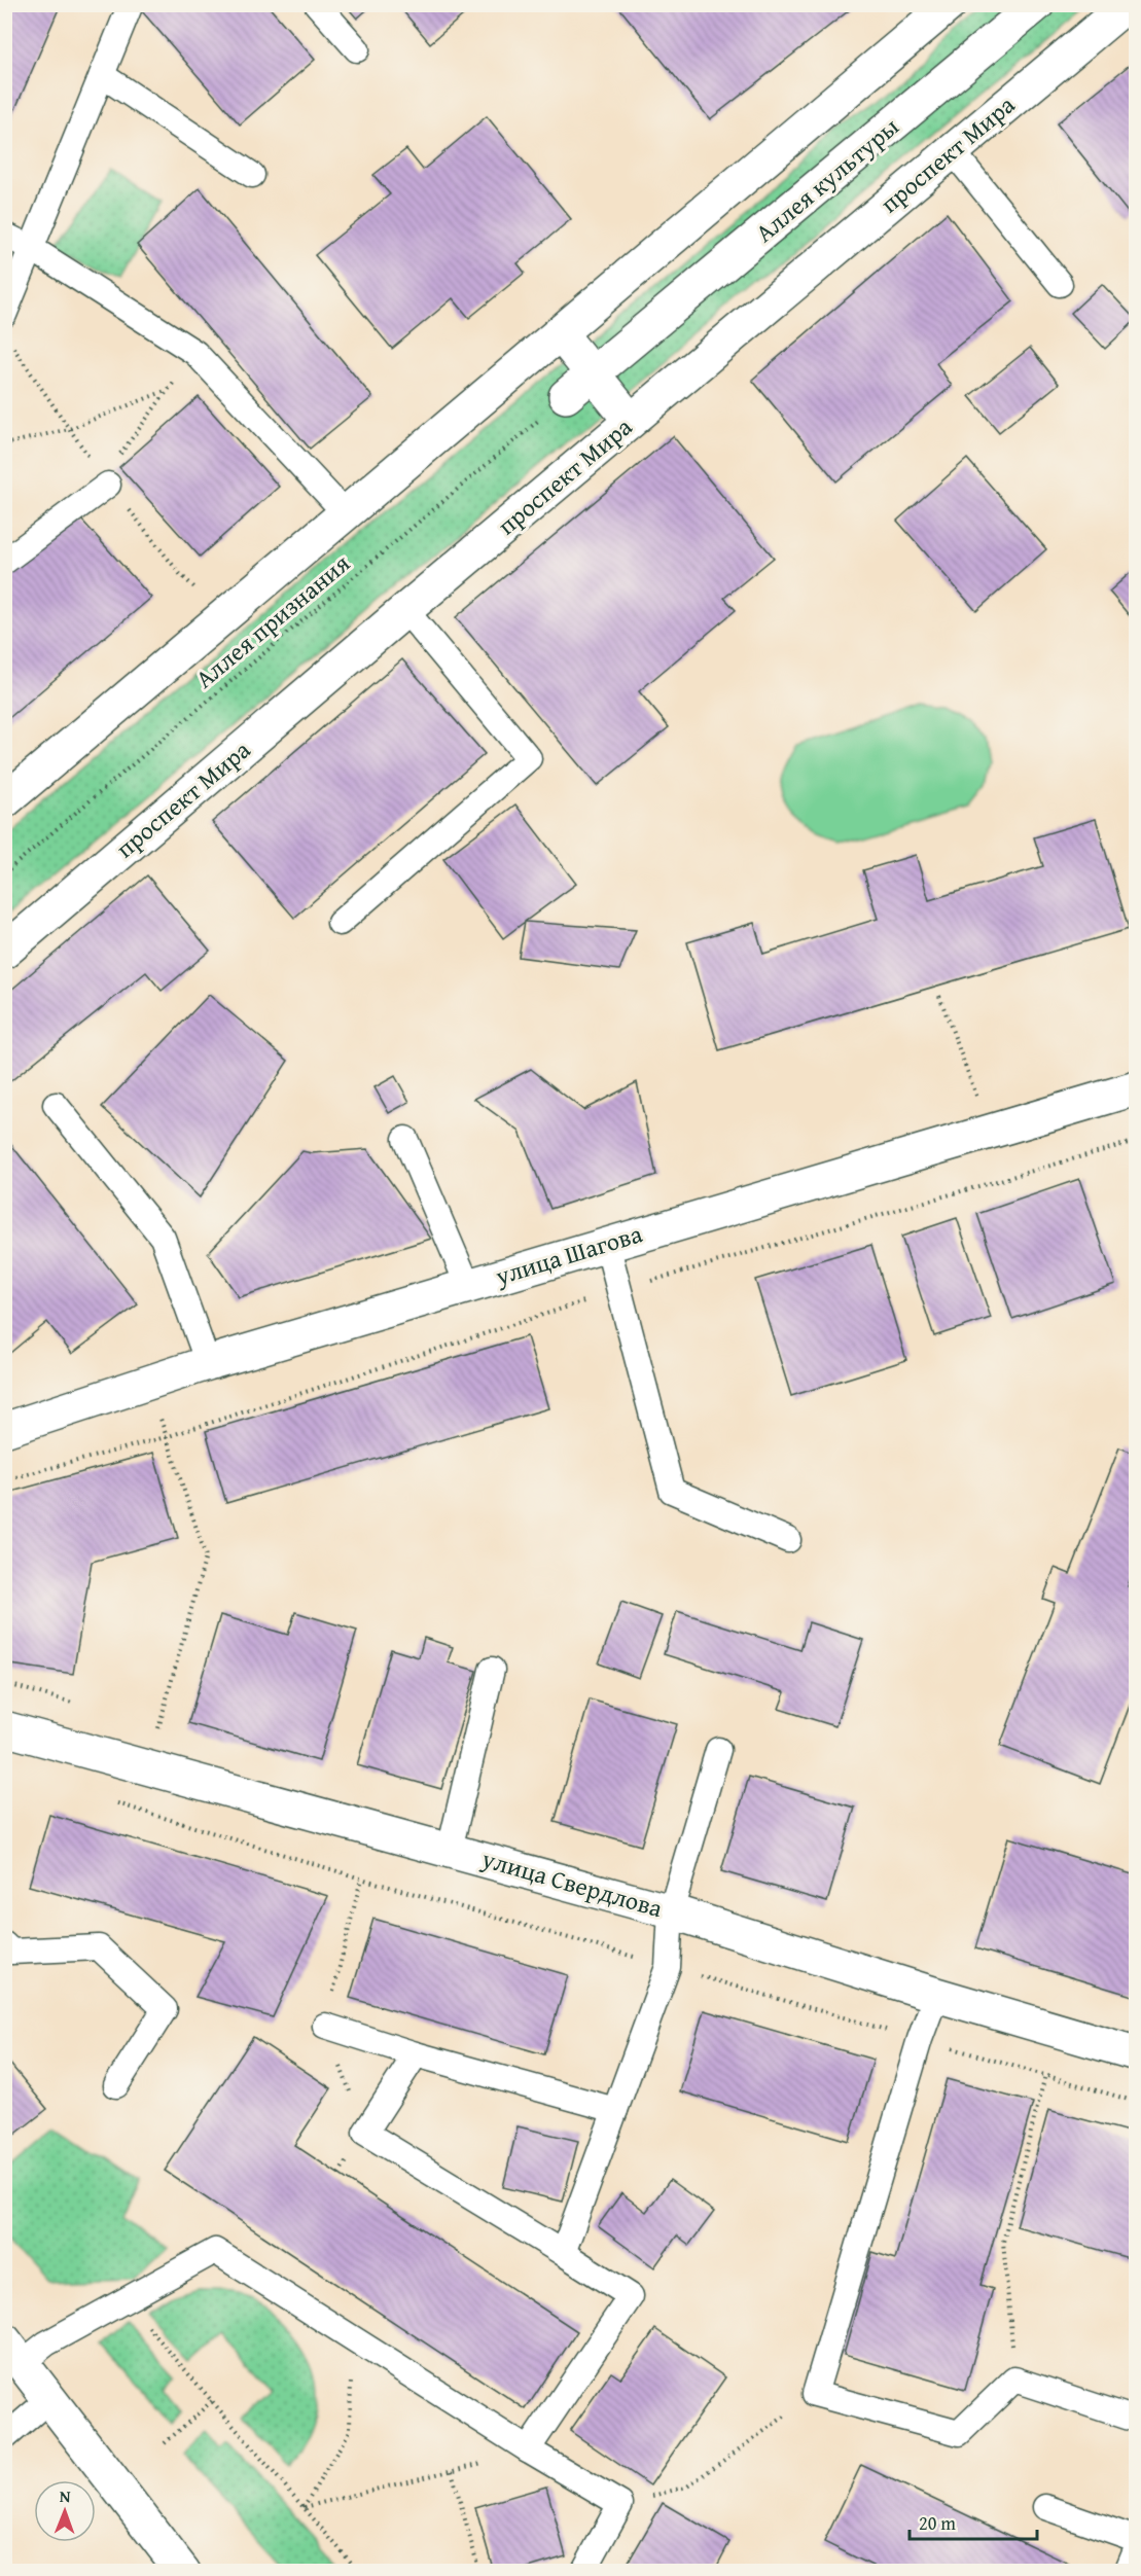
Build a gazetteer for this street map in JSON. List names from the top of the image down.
{
  "streets": {
    "street": [
      "проспект Мира",
      "Аллея культуры",
      "улица Шагова",
      "улица Свердлова"
    ],
    "path": ["Аллея признания"]
  },
  "crossings": [
    ["Аллея культуры", "Аллея признания"]
  ],
  "scale_bar": "20 m",
  "north": "top"
}
